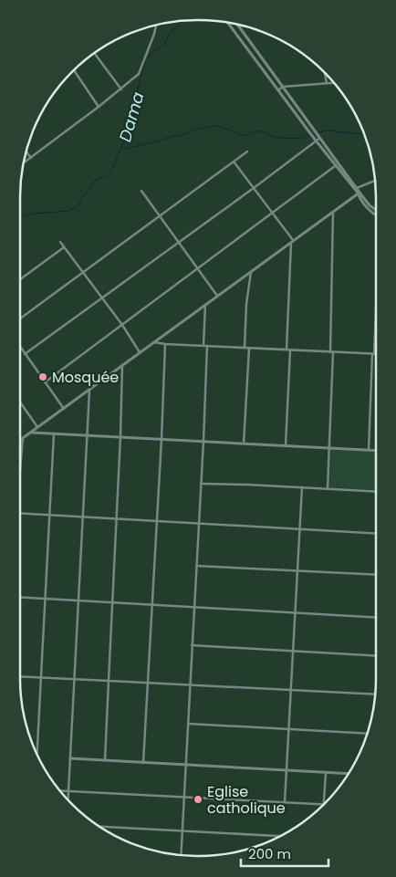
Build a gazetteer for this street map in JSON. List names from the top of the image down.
{
  "water": ["Dama"],
  "places": ["Mosquée", "Eglise catholique"],
  "scale_bar": "200 m"
}
